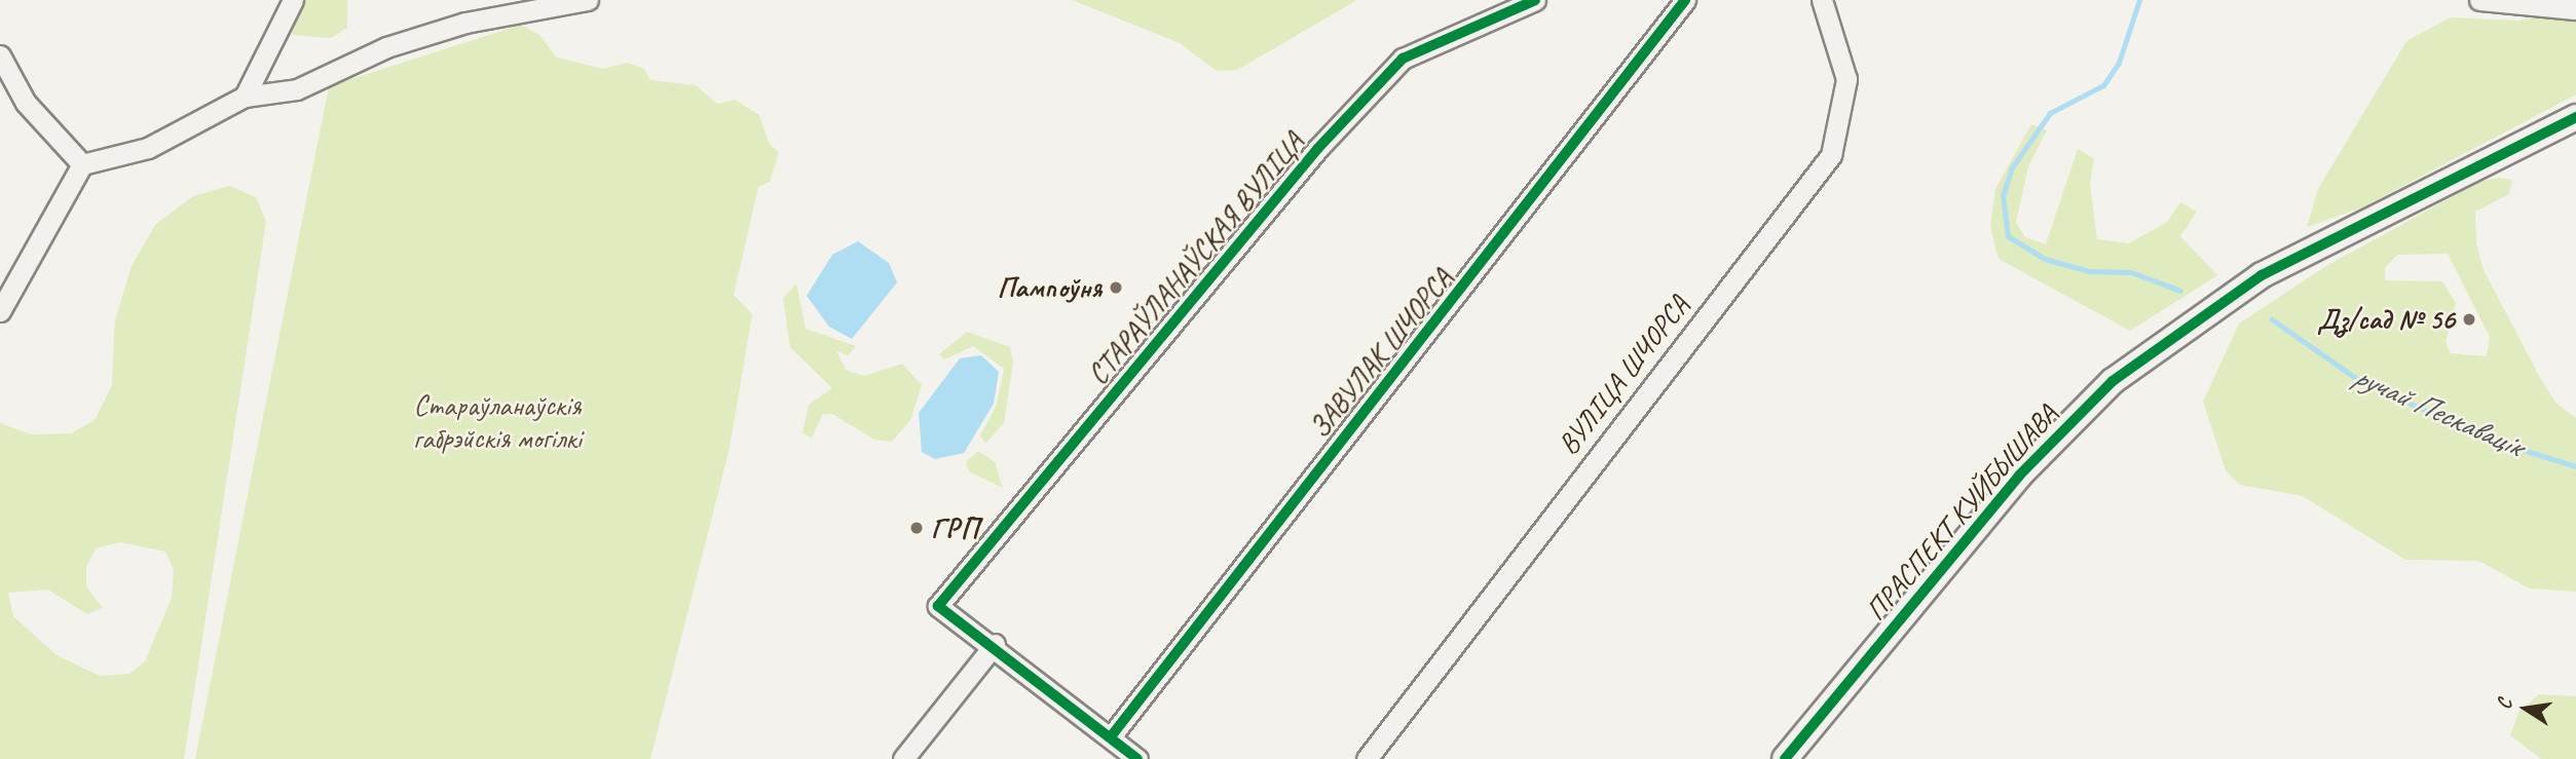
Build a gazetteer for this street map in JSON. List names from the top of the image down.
{
  "streets": {
    "street": [
      "СТАРАЎЛАНАЎСКАЯ ВУЛІЦА",
      "ЗАВУЛАК ШЧОРСА",
      "ВУЛІЦА ШЧОРСА",
      "ПРАСПЕКТ КУЙБЫШАВА"
    ]
  },
  "water": ["ручай Пескавацік"],
  "parks": ["Стараўланаўскія габрэйскія могілкі"],
  "places": ["Пампоўня", "Дз/сад № 56", "ГРП"],
  "north": "left"
}
